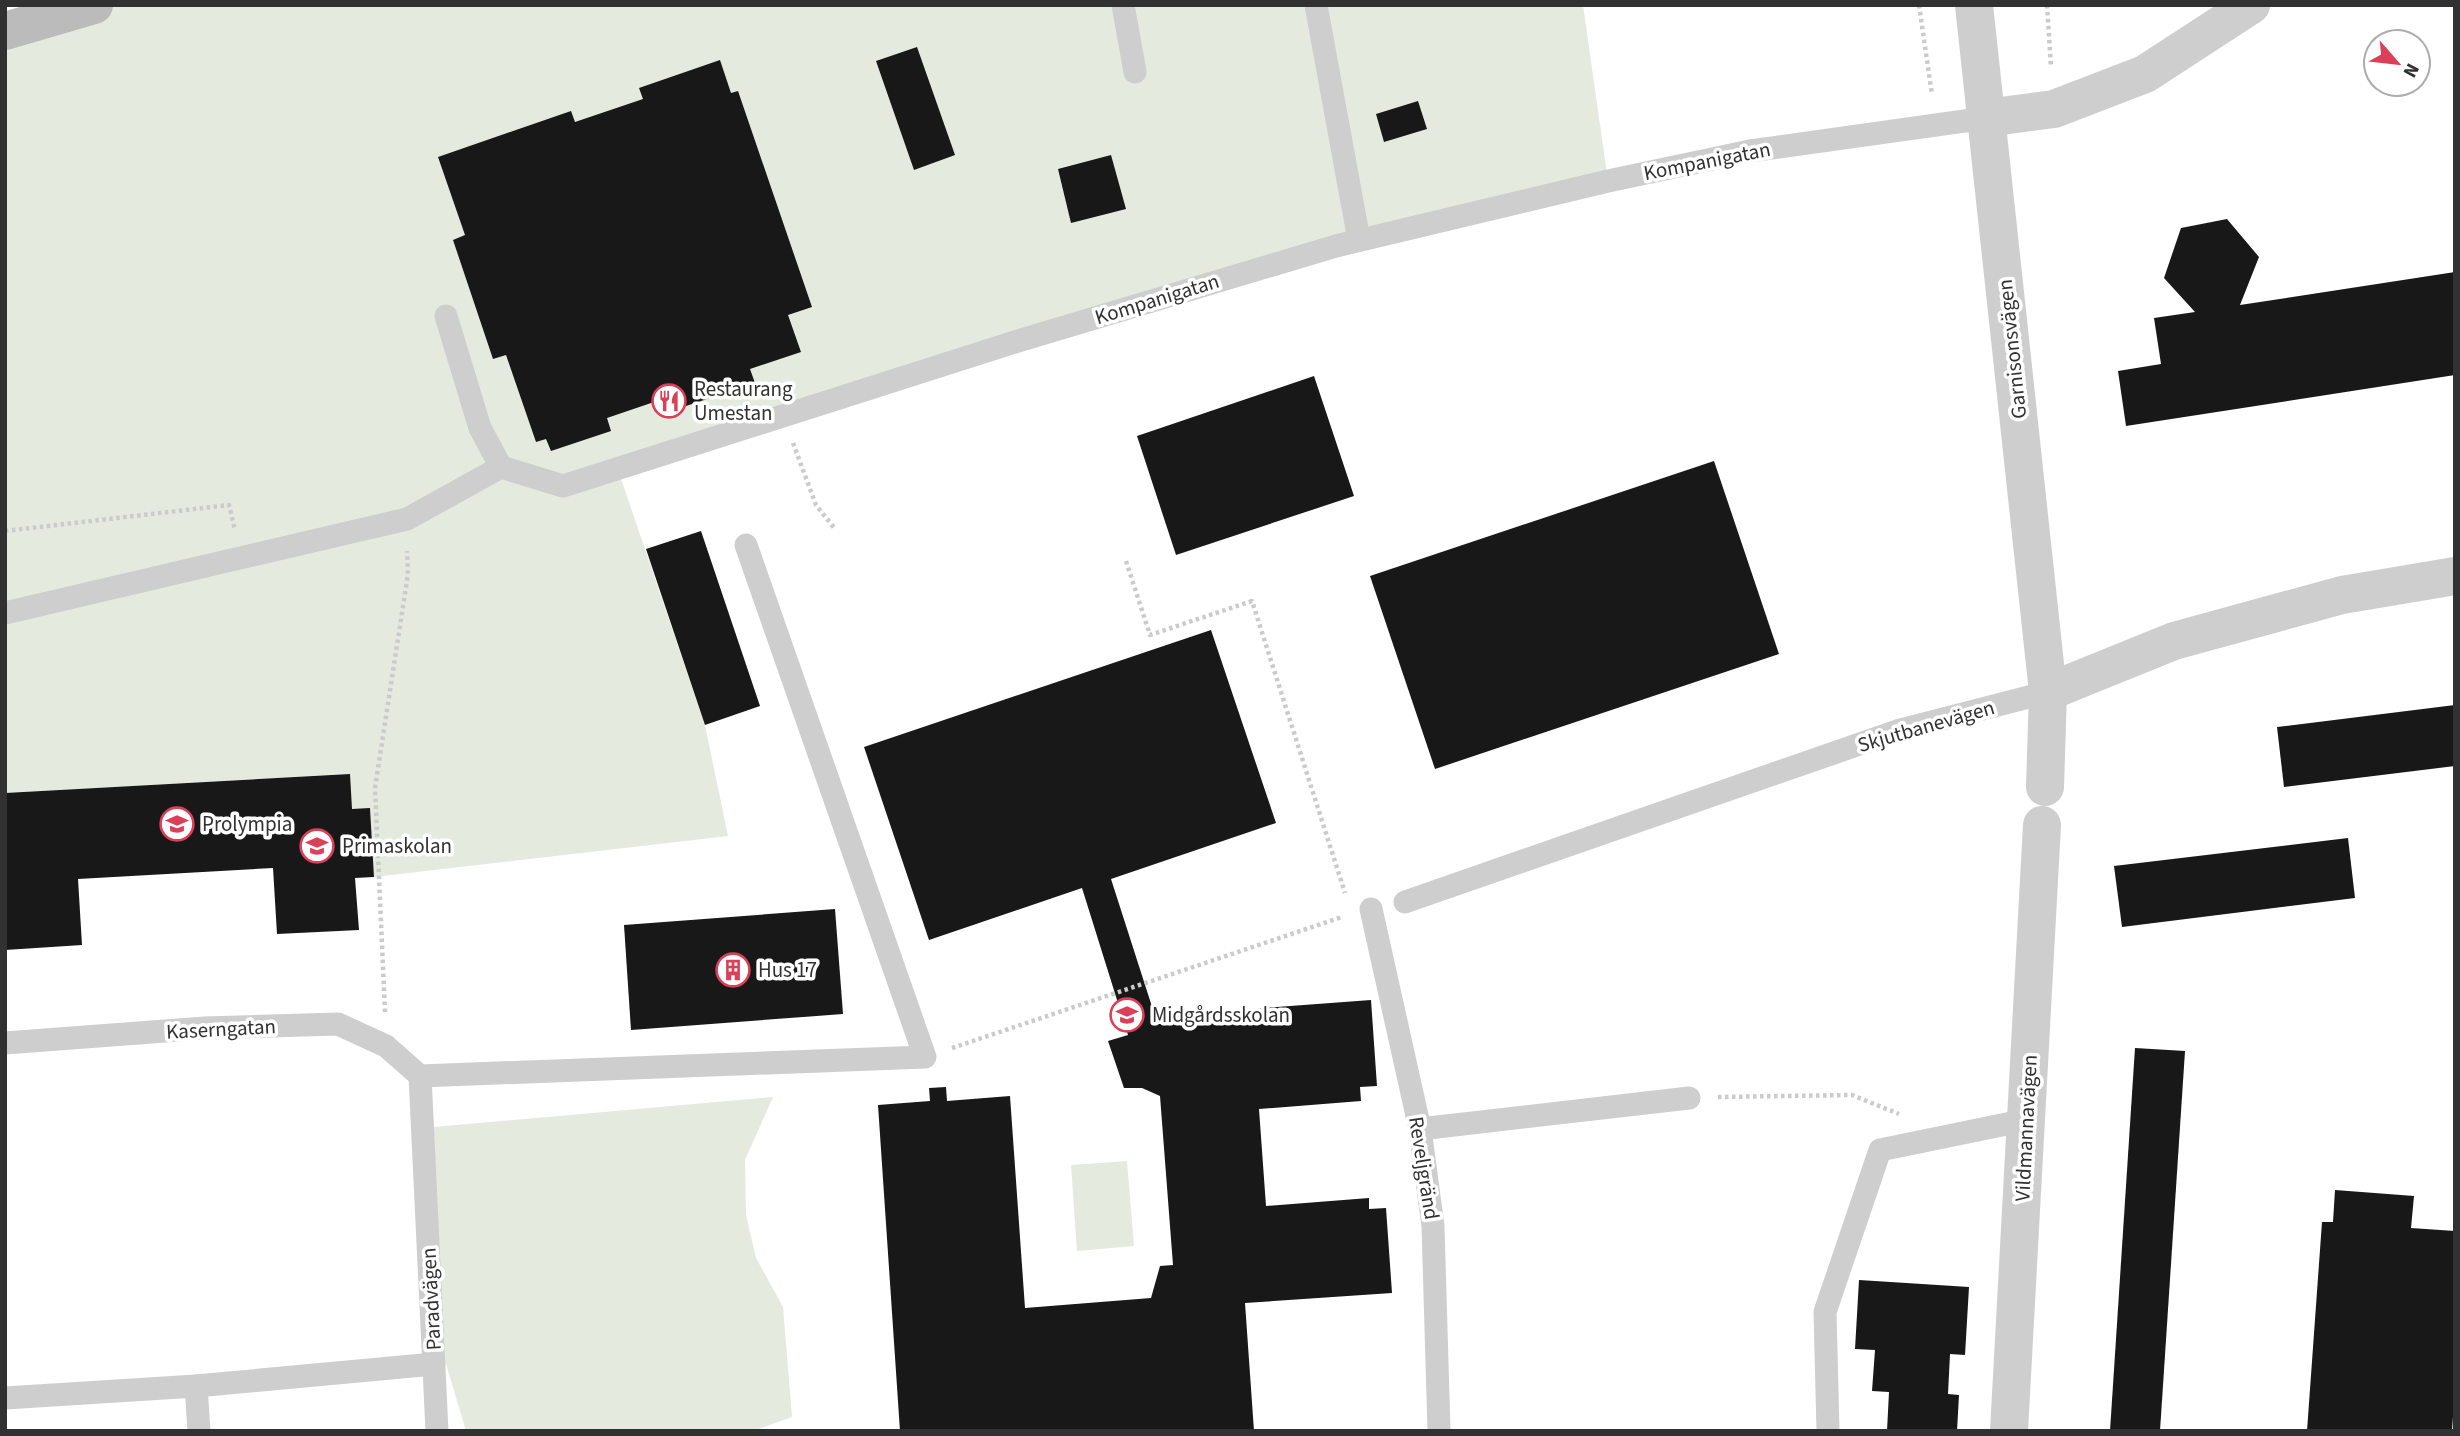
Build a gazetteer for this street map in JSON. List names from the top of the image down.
{
  "streets": {
    "street": ["Garnisonsvägen", "Skjutbanevägen", "Vildmannavägen"],
    "lane": [
      "Kompanigatan",
      "Kaserngatan",
      "Reveljgränd",
      "Paradvägen"
    ]
  },
  "crossings": [
    ["Kompanigatan", "Garnisonsvägen"],
    ["Garnisonsvägen", "Skjutbanevägen"],
    ["Kaserngatan", "Paradvägen"]
  ],
  "places": {
    "restaurant": ["Restaurang Umestan"],
    "school or university": ["Prolympia", "Primaskolan", "Midgårdsskolan"],
    "building": ["Hus 17"]
  },
  "north": "bottom right"
}
